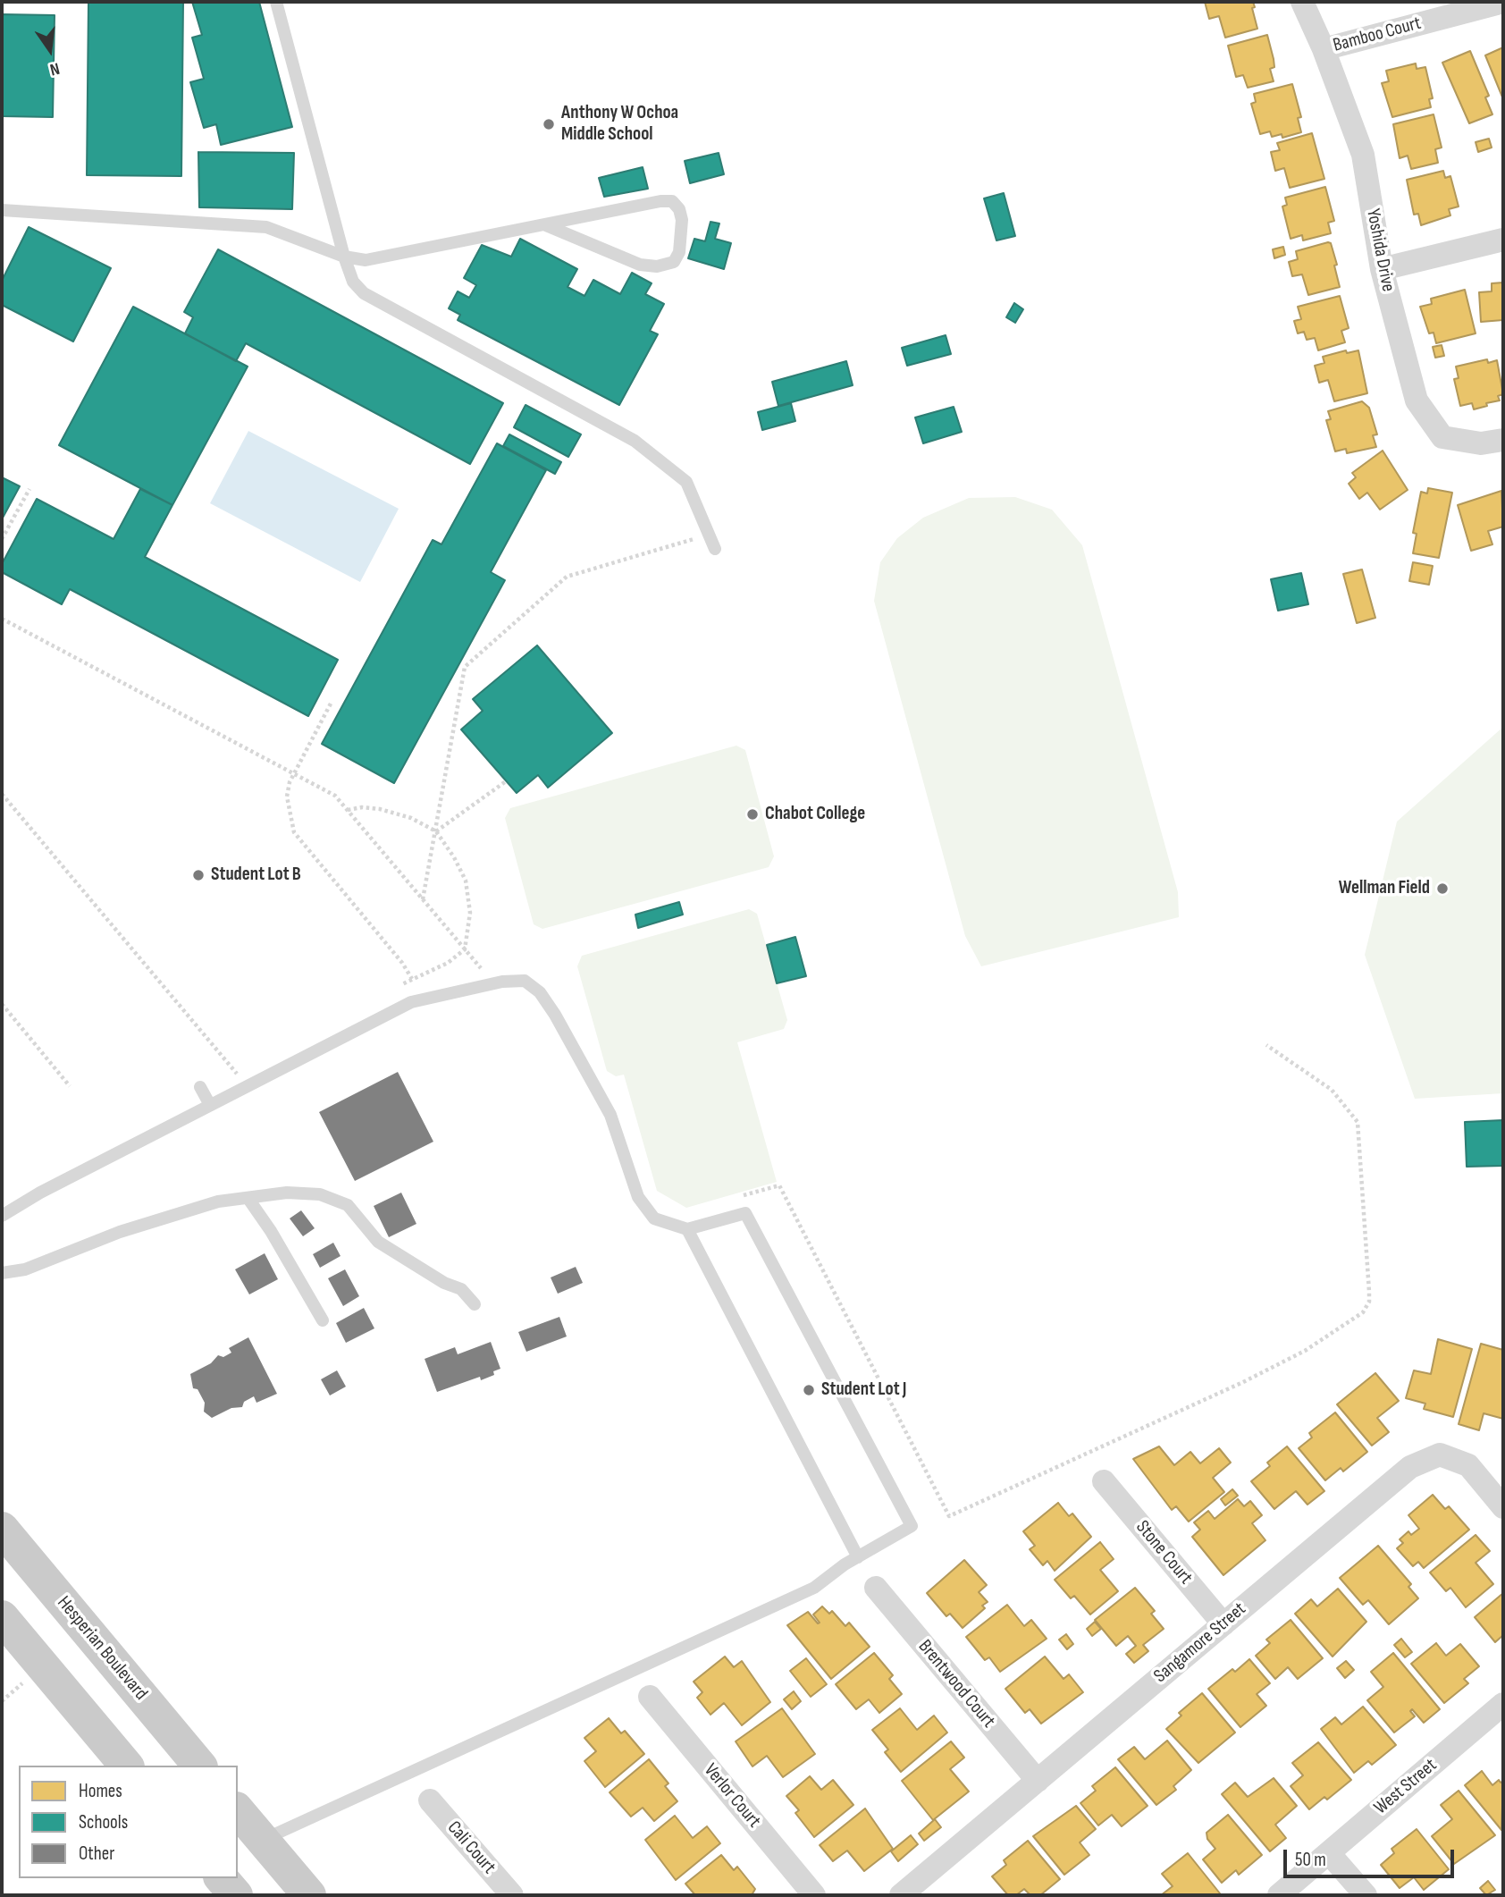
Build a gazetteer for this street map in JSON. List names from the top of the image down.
{
  "streets": {
    "main road": ["Hesperian Boulevard"],
    "street": [
      "Bamboo Court",
      "Yoshida Drive",
      "Stone Court",
      "Sangamore Street",
      "Brentwood Court",
      "West Street",
      "Verlor Court",
      "Cali Court"
    ]
  },
  "crossings": [
    ["Bamboo Court", "Yoshida Drive"],
    ["Stone Court", "Sangamore Street"],
    ["Sangamore Street", "Brentwood Court"]
  ],
  "places": [
    "Anthony W Ochoa Middle School",
    "Chabot College",
    "Student Lot B",
    "Wellman Field",
    "Student Lot J"
  ],
  "legend": ["Homes", "Schools", "Other"],
  "scale_bar": "50 m",
  "north": "bottom"
}
